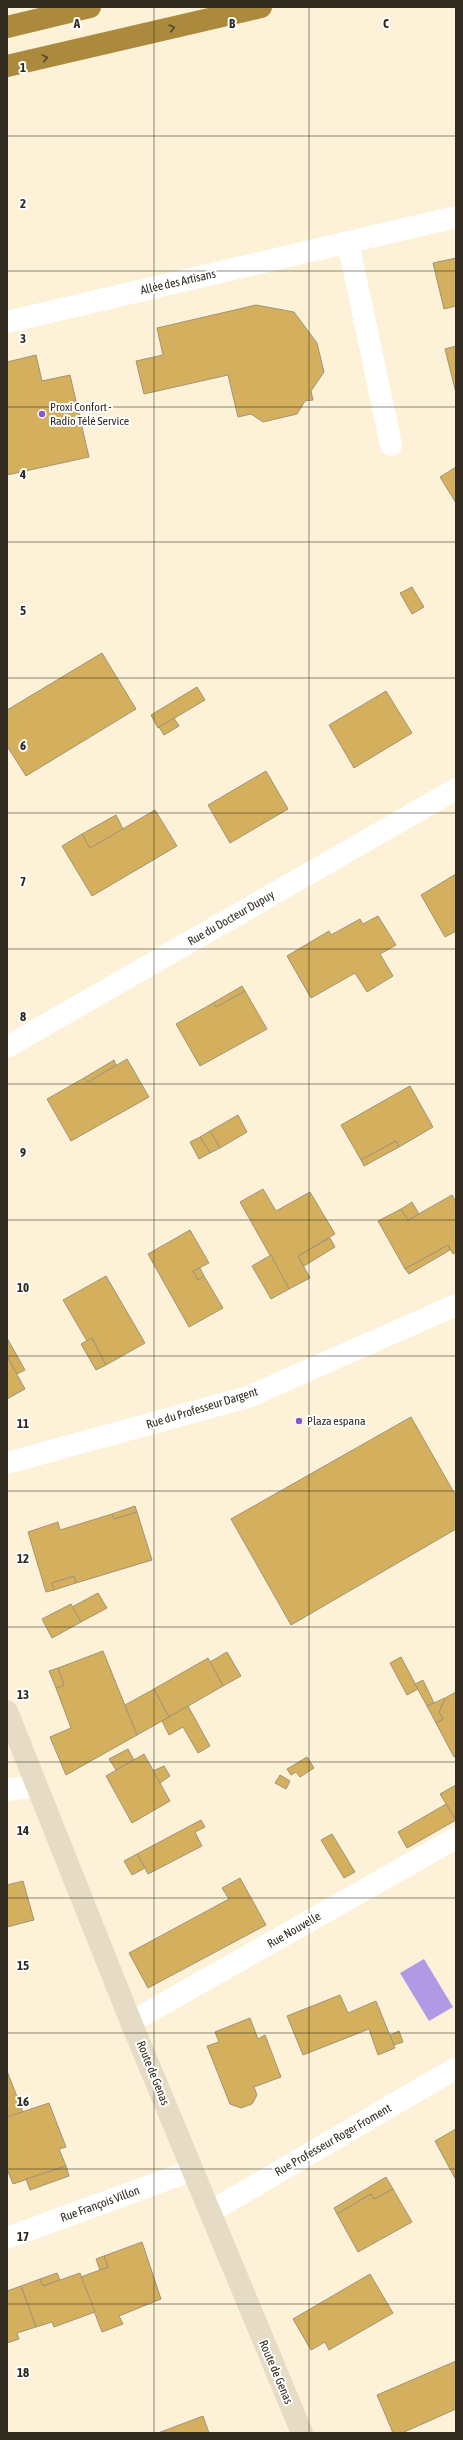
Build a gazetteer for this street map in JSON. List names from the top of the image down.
{
  "streets": {
    "street": [
      "Allée des Artisans",
      "Rue du Docteur Dupuy",
      "Rue du Professeur Dargent",
      "Rue Nouvelle",
      "Route de Genas",
      "Rue Professeur Roger Froment",
      "Rue François Villon"
    ]
  },
  "crossings": [
    ["Rue Nouvelle", "Route de Genas"],
    ["Route de Genas", "Rue Professeur Roger Froment"],
    ["Route de Genas", "Rue François Villon"]
  ],
  "places": ["Proxi Confort - Radio Télé Service", "Plaza espana"],
  "grid": {
    "columns": ["A", "B", "C"],
    "rows": [
      "1",
      "2",
      "3",
      "4",
      "5",
      "6",
      "7",
      "8",
      "9",
      "10",
      "11",
      "12",
      "13",
      "14",
      "15",
      "16",
      "17",
      "18"
    ]
  }
}
